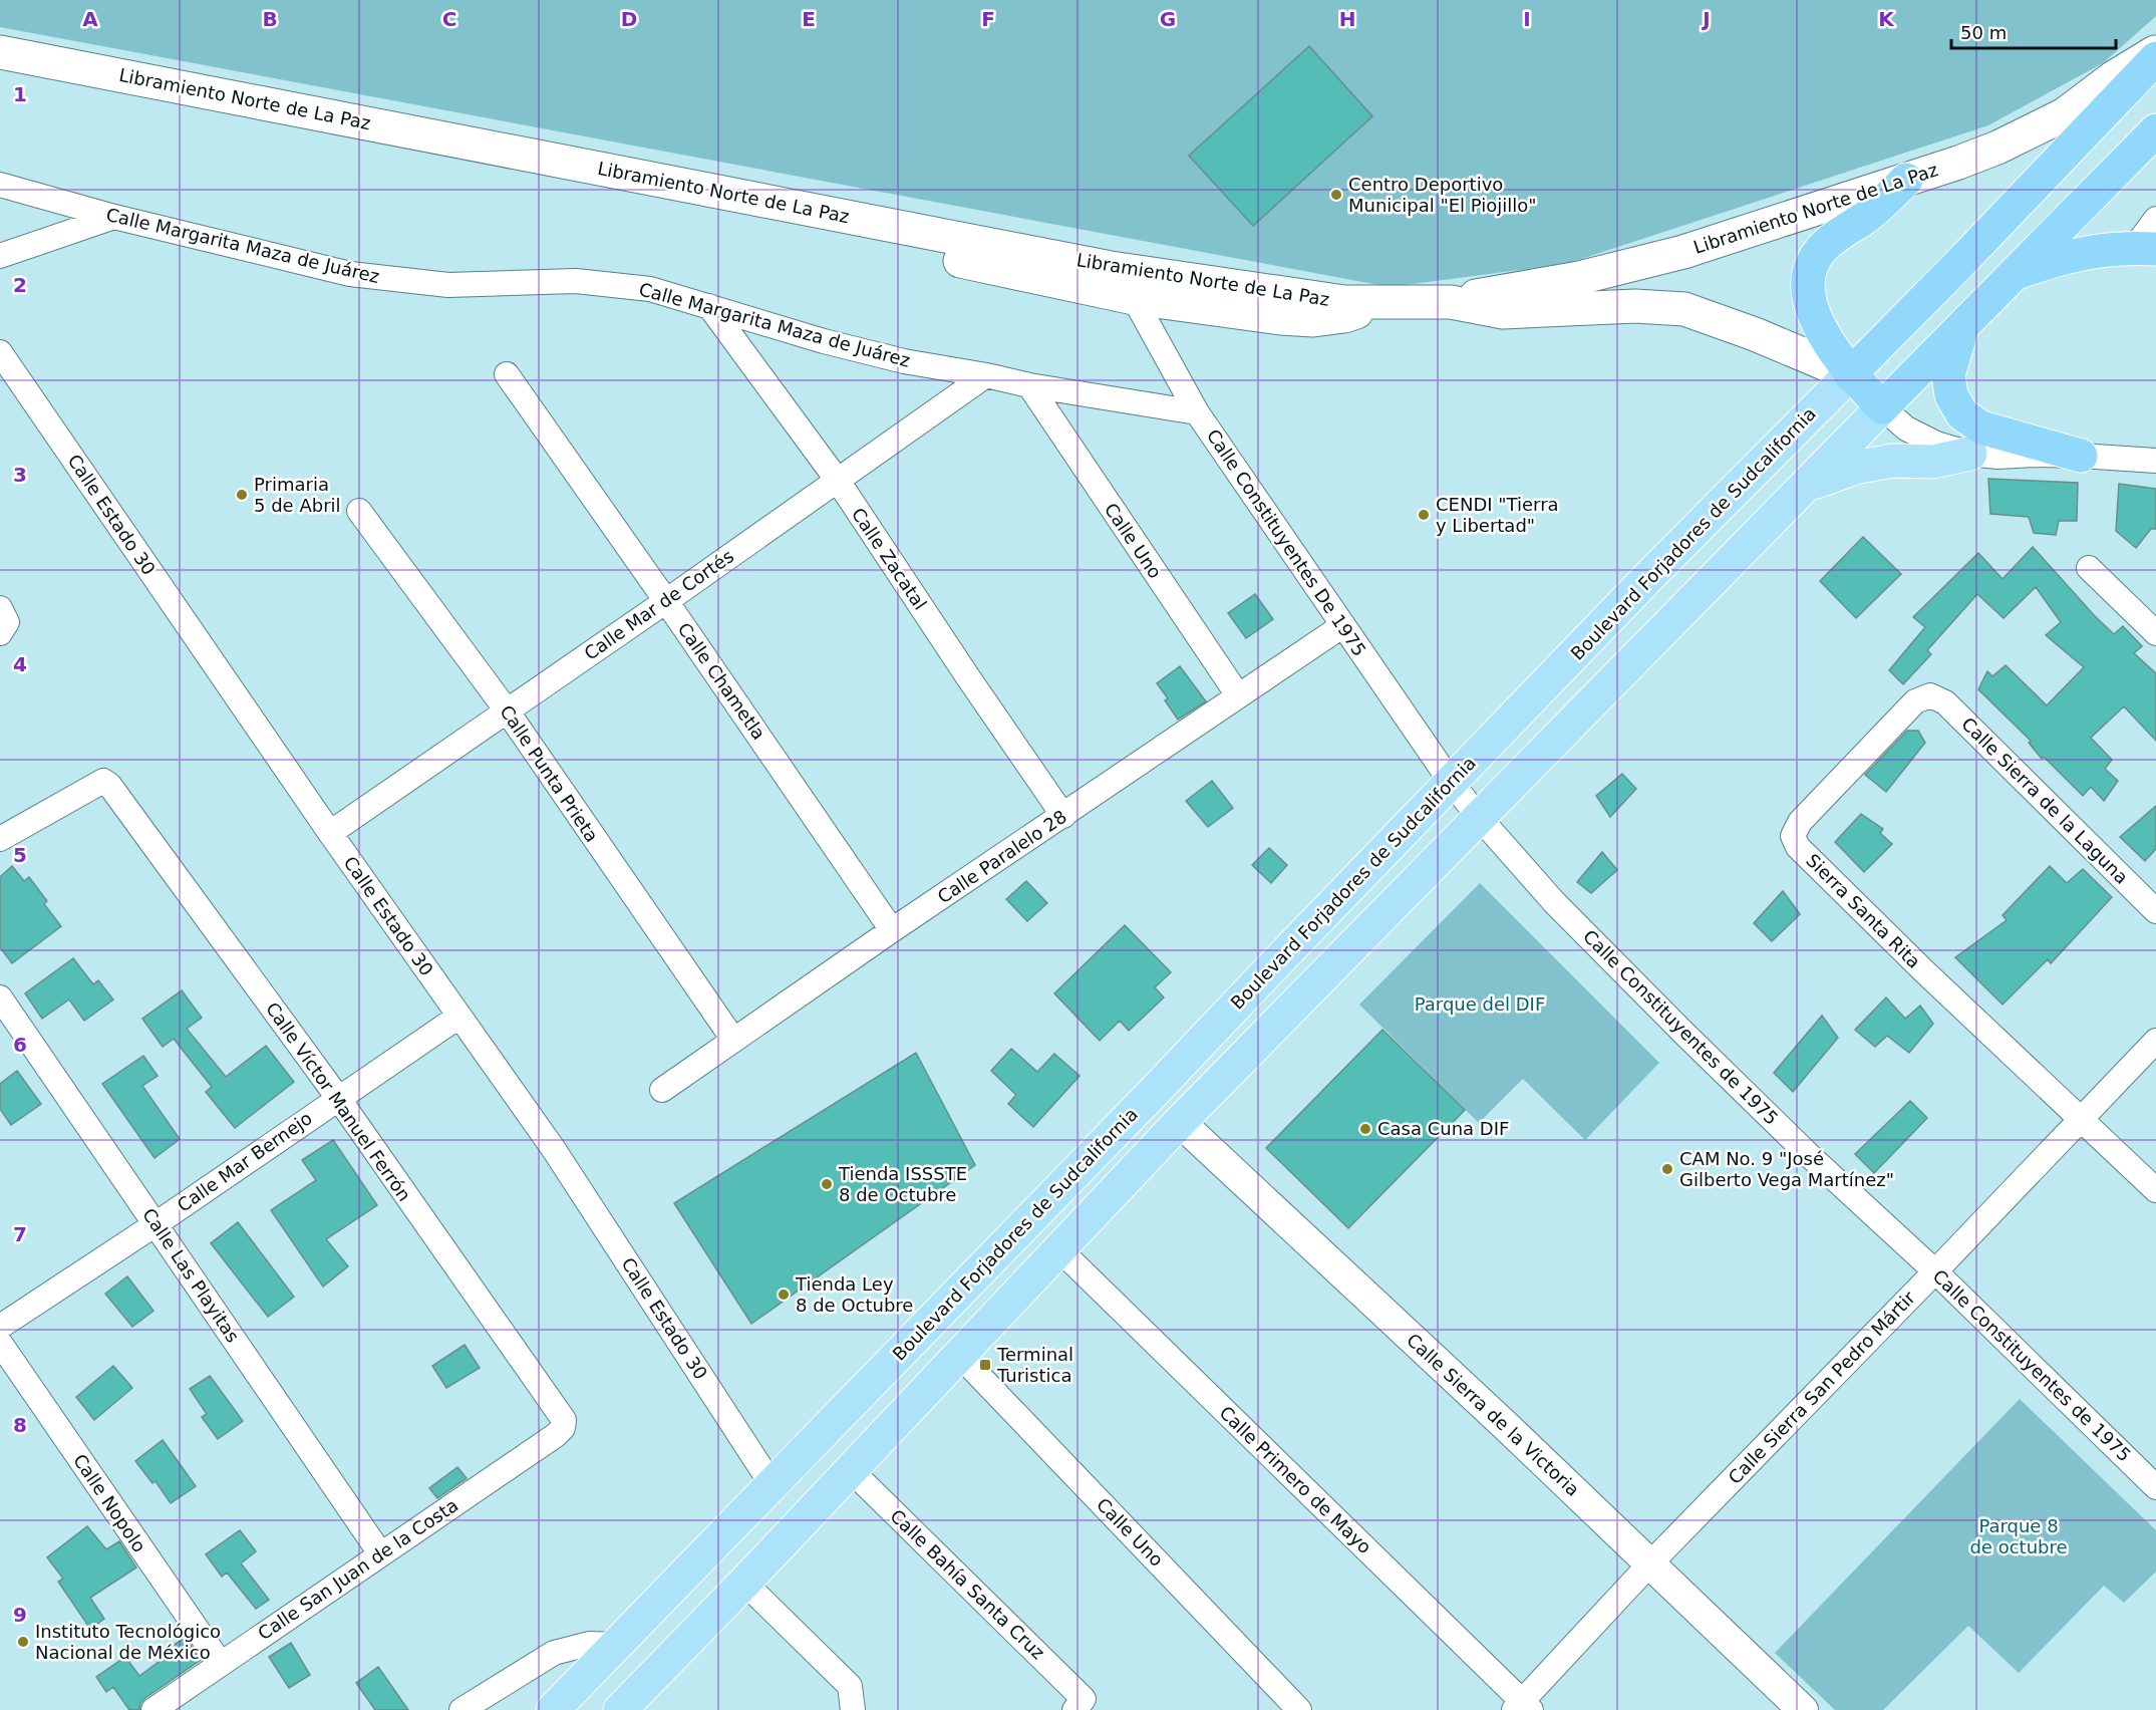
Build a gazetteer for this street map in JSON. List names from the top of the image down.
{
  "streets": {
    "highway": ["Boulevard Forjadores de Sudcalifornia"],
    "main road": ["Libramiento Norte de La Paz"],
    "street": [
      "Calle Margarita Maza de Juárez",
      "Calle Estado 30",
      "Calle Uno",
      "Calle Constituyentes De 1975",
      "Calle Zacatal",
      "Calle Mar de Cortés",
      "Calle Chametla",
      "Calle Punta Prieta",
      "Calle Sierra de la Laguna",
      "Calle Paralelo 28",
      "Sierra Santa Rita",
      "Calle Constituyentes de 1975",
      "Calle Víctor Manuel Ferrón",
      "Calle Mar Bernejo",
      "Calle Las Playitas",
      "Calle Sierra San Pedro Mártir",
      "Calle Sierra de la Victoria",
      "Calle Primero de Mayo",
      "Calle Nopolo",
      "Calle San Juan de la Costa",
      "Calle Bahía Santa Cruz"
    ]
  },
  "crossings": [
    ["Libramiento Norte de La Paz", "Boulevard Forjadores de Sudcalifornia"],
    ["Calle Margarita Maza de Juárez", "Calle Uno"],
    ["Calle Margarita Maza de Juárez", "Calle Constituyentes De 1975"],
    ["Calle Margarita Maza de Juárez", "Calle Zacatal"],
    ["Calle Margarita Maza de Juárez", "Calle Mar de Cortés"],
    ["Calle Estado 30", "Boulevard Forjadores de Sudcalifornia"],
    ["Calle Estado 30", "Calle Mar de Cortés"],
    ["Calle Estado 30", "Calle Mar Bernejo"],
    ["Boulevard Forjadores de Sudcalifornia", "Calle Constituyentes De 1975"],
    ["Boulevard Forjadores de Sudcalifornia", "Calle Constituyentes de 1975"],
    ["Calle Uno", "Calle Paralelo 28"],
    ["Calle Constituyentes De 1975", "Calle Paralelo 28"],
    ["Calle Constituyentes De 1975", "Calle Constituyentes de 1975"],
    ["Calle Zacatal", "Calle Mar de Cortés"],
    ["Calle Zacatal", "Calle Paralelo 28"],
    ["Calle Mar de Cortés", "Calle Chametla"],
    ["Calle Mar de Cortés", "Calle Punta Prieta"],
    ["Calle Chametla", "Calle Paralelo 28"],
    ["Calle Punta Prieta", "Calle Paralelo 28"],
    ["Calle Sierra de la Laguna", "Sierra Santa Rita"],
    ["Sierra Santa Rita", "Calle Sierra San Pedro Mártir"],
    ["Calle Constituyentes de 1975", "Calle Sierra San Pedro Mártir"],
    ["Calle Víctor Manuel Ferrón", "Calle Mar Bernejo"],
    ["Calle Víctor Manuel Ferrón", "Calle San Juan de la Costa"],
    ["Calle Mar Bernejo", "Calle Las Playitas"],
    ["Calle Las Playitas", "Calle San Juan de la Costa"],
    ["Calle Sierra San Pedro Mártir", "Calle Sierra de la Victoria"],
    ["Calle Sierra San Pedro Mártir", "Calle Primero de Mayo"],
    ["Calle Nopolo", "Calle San Juan de la Costa"]
  ],
  "parks": ["Parque del DIF", "Parque 8 de octubre"],
  "places": {
    "other": [
      "Centro Deportivo Municipal \"El Piojillo\"",
      "Primaria 5 de Abril",
      "CENDI \"Tierra y Libertad\"",
      "Casa Cuna DIF",
      "CAM No. 9 \"José Gilberto Vega Martínez\"",
      "Tienda ISSSTE 8 de Octubre",
      "Tienda Ley 8 de Octubre",
      "Instituto Tecnológico Nacional de México"
    ],
    "transit": ["Terminal Turistica"]
  },
  "scale_bar": "50 m",
  "grid": {
    "columns": [
      "A",
      "B",
      "C",
      "D",
      "E",
      "F",
      "G",
      "H",
      "I",
      "J",
      "K"
    ],
    "rows": [
      "1",
      "2",
      "3",
      "4",
      "5",
      "6",
      "7",
      "8",
      "9"
    ]
  }
}
